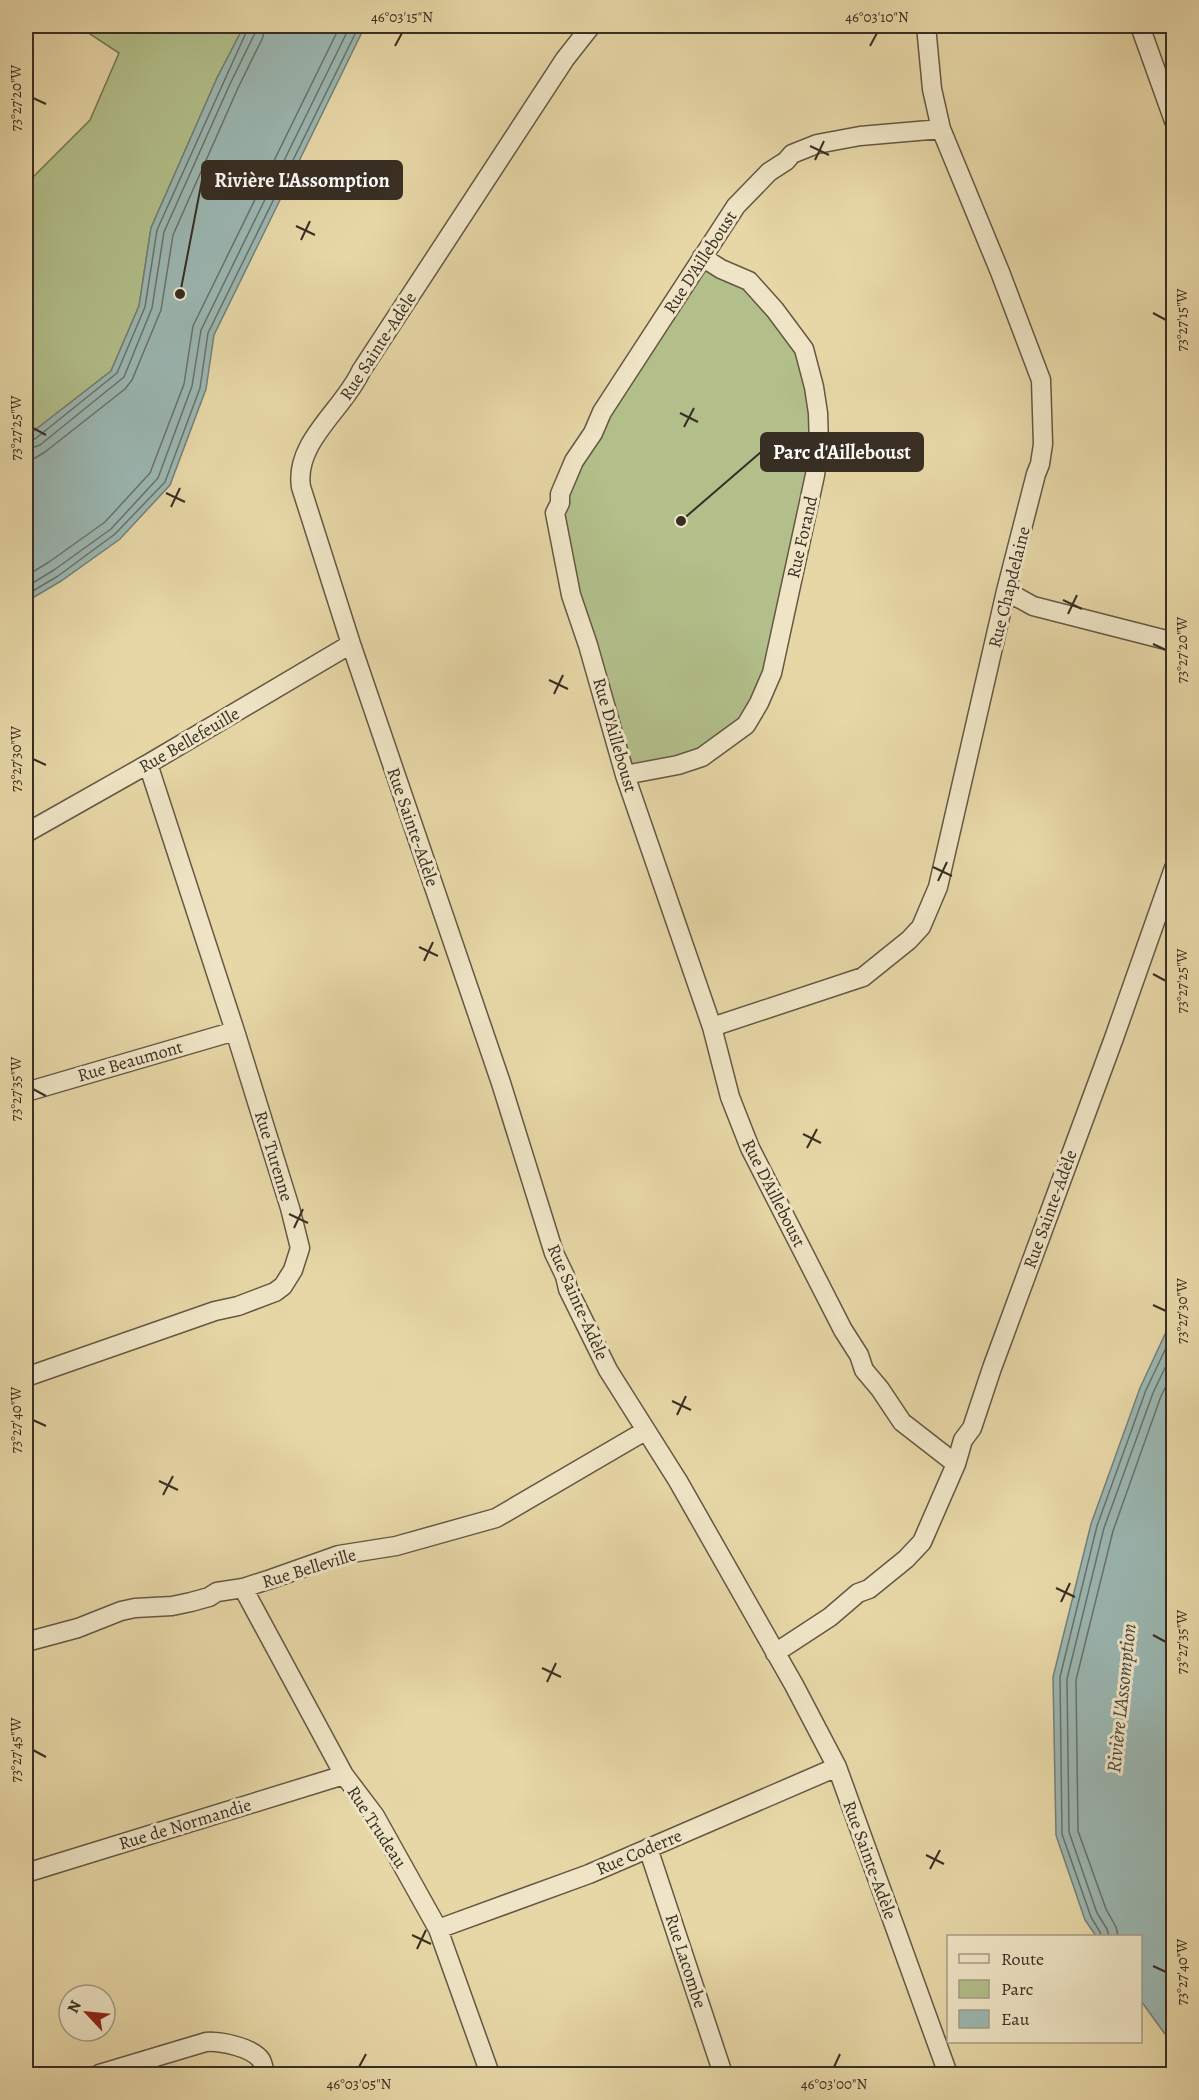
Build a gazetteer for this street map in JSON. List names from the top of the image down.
{
  "streets": {
    "street": [
      "Rue D'Ailleboust",
      "Rue Sainte-Adèle",
      "Rue Forand",
      "Rue Chapdelaine",
      "Rue Bellefeuille",
      "Rue Beaumont",
      "Rue Turenne",
      "Rue Belleville",
      "Rue de Normandie",
      "Rue Trudeau",
      "Rue Coderre",
      "Rue Lacombe"
    ]
  },
  "crossings": [
    ["Rue D'Ailleboust", "Rue Sainte-Adèle"],
    ["Rue D'Ailleboust", "Rue Forand"],
    ["Rue D'Ailleboust", "Rue Chapdelaine"],
    ["Rue Sainte-Adèle", "Rue Bellefeuille"],
    ["Rue Sainte-Adèle", "Rue Belleville"],
    ["Rue Sainte-Adèle", "Rue Coderre"],
    ["Rue Bellefeuille", "Rue Turenne"],
    ["Rue Beaumont", "Rue Turenne"],
    ["Rue Belleville", "Rue Trudeau"],
    ["Rue de Normandie", "Rue Trudeau"],
    ["Rue Trudeau", "Rue Coderre"],
    ["Rue Coderre", "Rue Lacombe"]
  ],
  "water": ["Rivière L'Assomption"],
  "places": ["Rivière L'Assomption", "Parc d'Ailleboust"],
  "legend": ["Route", "Parc", "Eau"],
  "north": "top left",
  "coordinates": [
    "46°03'15\"N",
    "46°03'10\"N",
    "73°27'20\"W",
    "73°27'15\"W",
    "73°27'25\"W",
    "73°27'30\"W",
    "73°27'35\"W",
    "73°27'40\"W",
    "73°27'45\"W",
    "46°03'05\"N",
    "46°03'00\"N"
  ]
}
